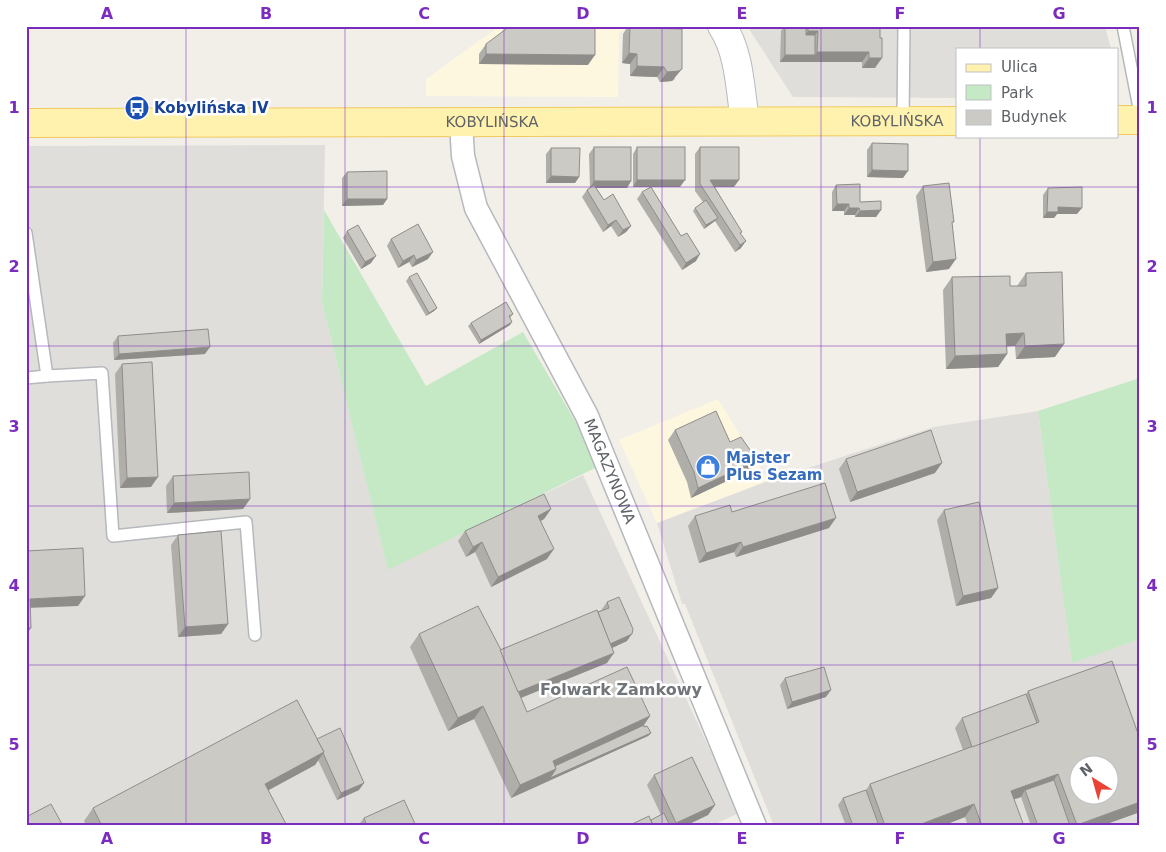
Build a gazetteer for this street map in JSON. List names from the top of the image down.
{
  "streets": {
    "main road": ["KOBYLIŃSKA"],
    "street": ["MAGAZYNOWA"]
  },
  "crossings": [
    ["KOBYLIŃSKA", "MAGAZYNOWA"]
  ],
  "districts": ["Folwark Zamkowy"],
  "places": {
    "bus stop": ["Kobylińska IV"],
    "shop": ["Majster Plus Sezam"]
  },
  "legend": ["Ulica", "Park", "Budynek"],
  "north": "top left",
  "grid": {
    "columns": [
      "A",
      "B",
      "C",
      "D",
      "E",
      "F",
      "G"
    ],
    "rows": [
      "1",
      "2",
      "3",
      "4",
      "5"
    ]
  }
}
